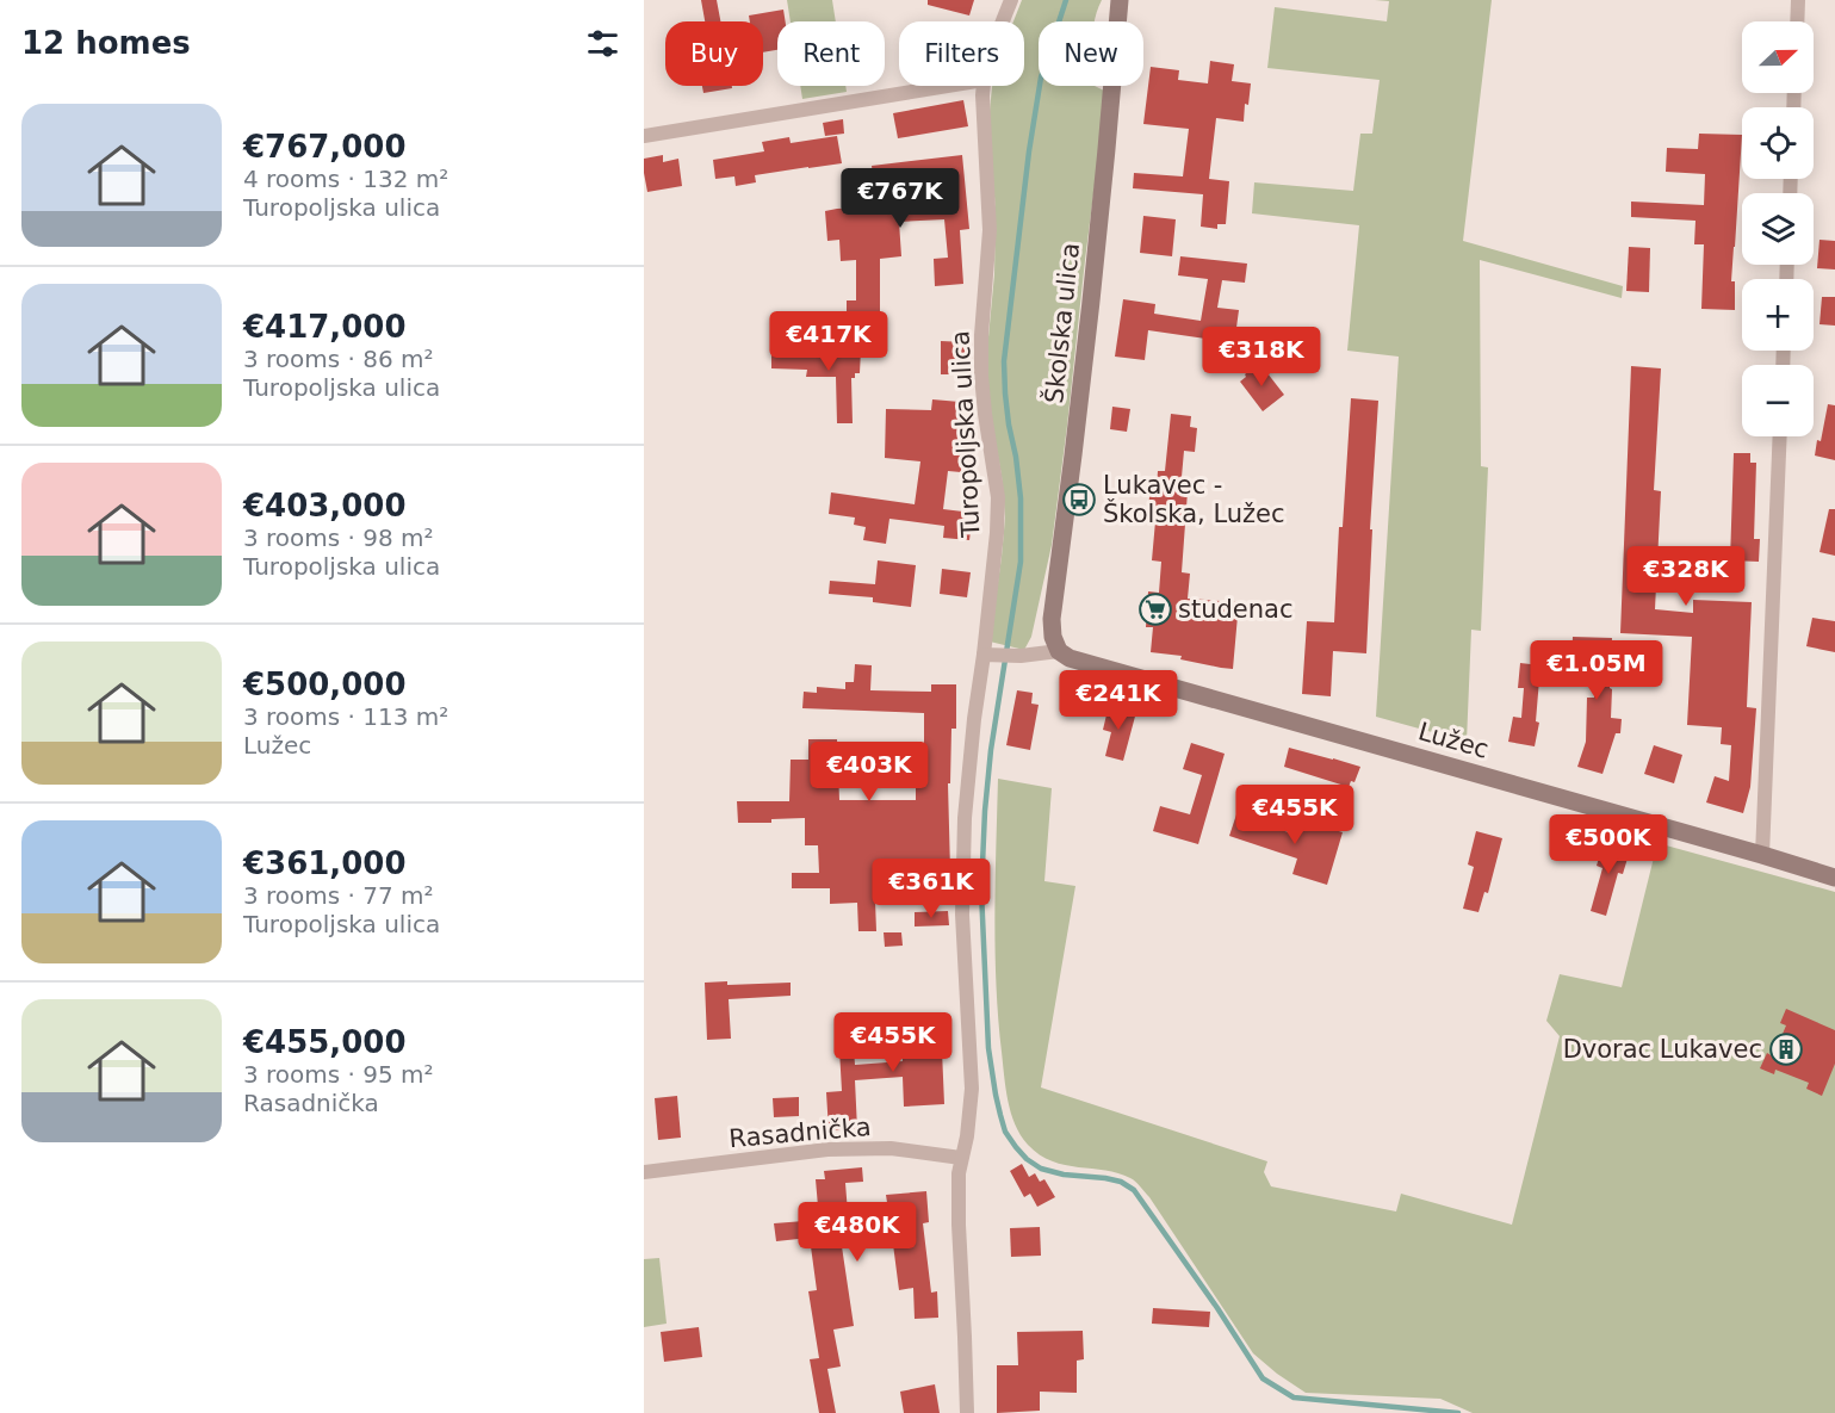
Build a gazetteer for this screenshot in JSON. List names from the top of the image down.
{
  "streets": {
    "street": [
      "Školska ulica",
      "Turopoljska ulica",
      "Lužec",
      "Rasadnička"
    ]
  },
  "crossings": [
    ["Školska ulica", "Lužec"],
    ["Turopoljska ulica", "Rasadnička"]
  ],
  "places": {
    "bus stop": ["Lukavec - Školska, Lužec"],
    "supermarket": ["studenac"],
    "building": ["Dvorac Lukavec"]
  },
  "north": "right",
  "page": {
    "heading": "12 homes",
    "map_buttons": ["+", "−"],
    "chip": [
      "Buy",
      "Rent",
      "Filters",
      "New"
    ],
    "list": [
      {
        "name": "€767,000",
        "note": "4 rooms · 132 m² · Turopoljska ulica"
      },
      {
        "name": "€417,000",
        "note": "3 rooms · 86 m² · Turopoljska ulica"
      },
      {
        "name": "€403,000",
        "note": "3 rooms · 98 m² · Turopoljska ulica"
      },
      {
        "name": "€500,000",
        "note": "3 rooms · 113 m² · Lužec"
      },
      {
        "name": "€361,000",
        "note": "3 rooms · 77 m² · Turopoljska ulica"
      },
      {
        "name": "€455,000",
        "note": "3 rooms · 95 m² · Rasadnička"
      }
    ],
    "price": [
      "€767K",
      "€417K",
      "€318K",
      "€328K",
      "€1.05M",
      "€241K",
      "€403K",
      "€455K",
      "€500K",
      "€361K",
      "€455K",
      "€480K"
    ]
  }
}
